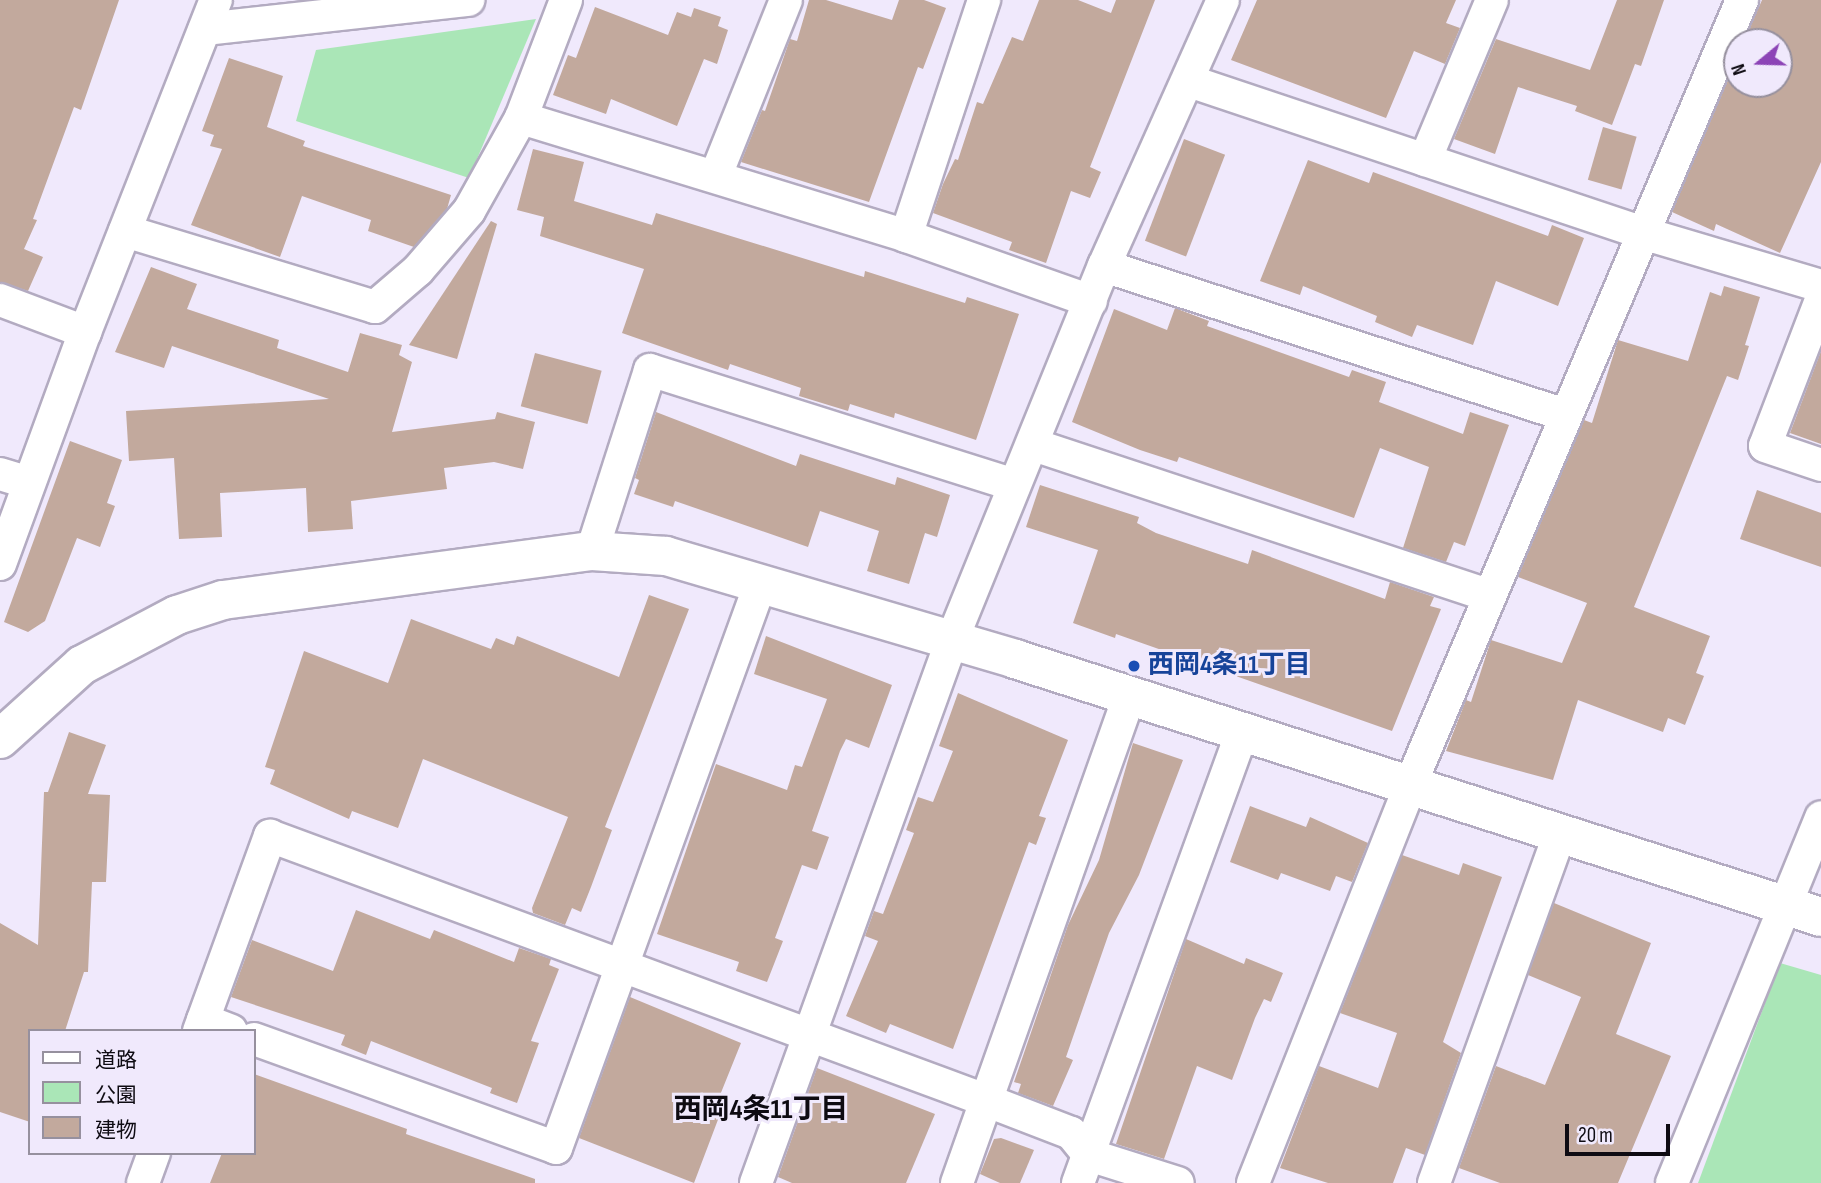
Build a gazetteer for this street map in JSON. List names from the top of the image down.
{
  "districts": ["西岡4条11丁目"],
  "places": ["西岡4条11丁目"],
  "legend": ["道路", "公園", "建物"],
  "scale_bar": "20 m",
  "north": "left"
}
